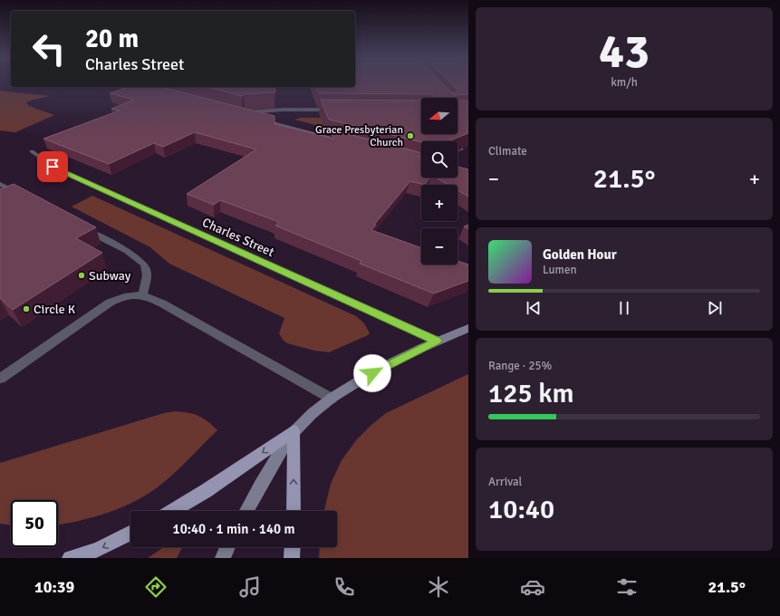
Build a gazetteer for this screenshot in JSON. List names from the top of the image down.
{
  "streets": {
    "street": ["Charles Street"]
  },
  "places": ["Grace Presbyterian Church", "Subway", "Circle K"],
  "north": "left",
  "page": {
    "tile": [
      ["43", "km/h"],
      "Climate",
      ["Range · 25%", "125 km"],
      ["Arrival", "10:40"]
    ],
    "turn": ["20 m", "Charles Street"],
    "map_buttons": ["+", "−"],
    "heat": ["−", "21.5°", "+"],
    "song": ["Golden Hour", "Lumen"],
    "limit": "50",
    "trip": "10:40 · 1 min · 140 m",
    "tabs": ["10:39", "21.5°"]
  }
}
